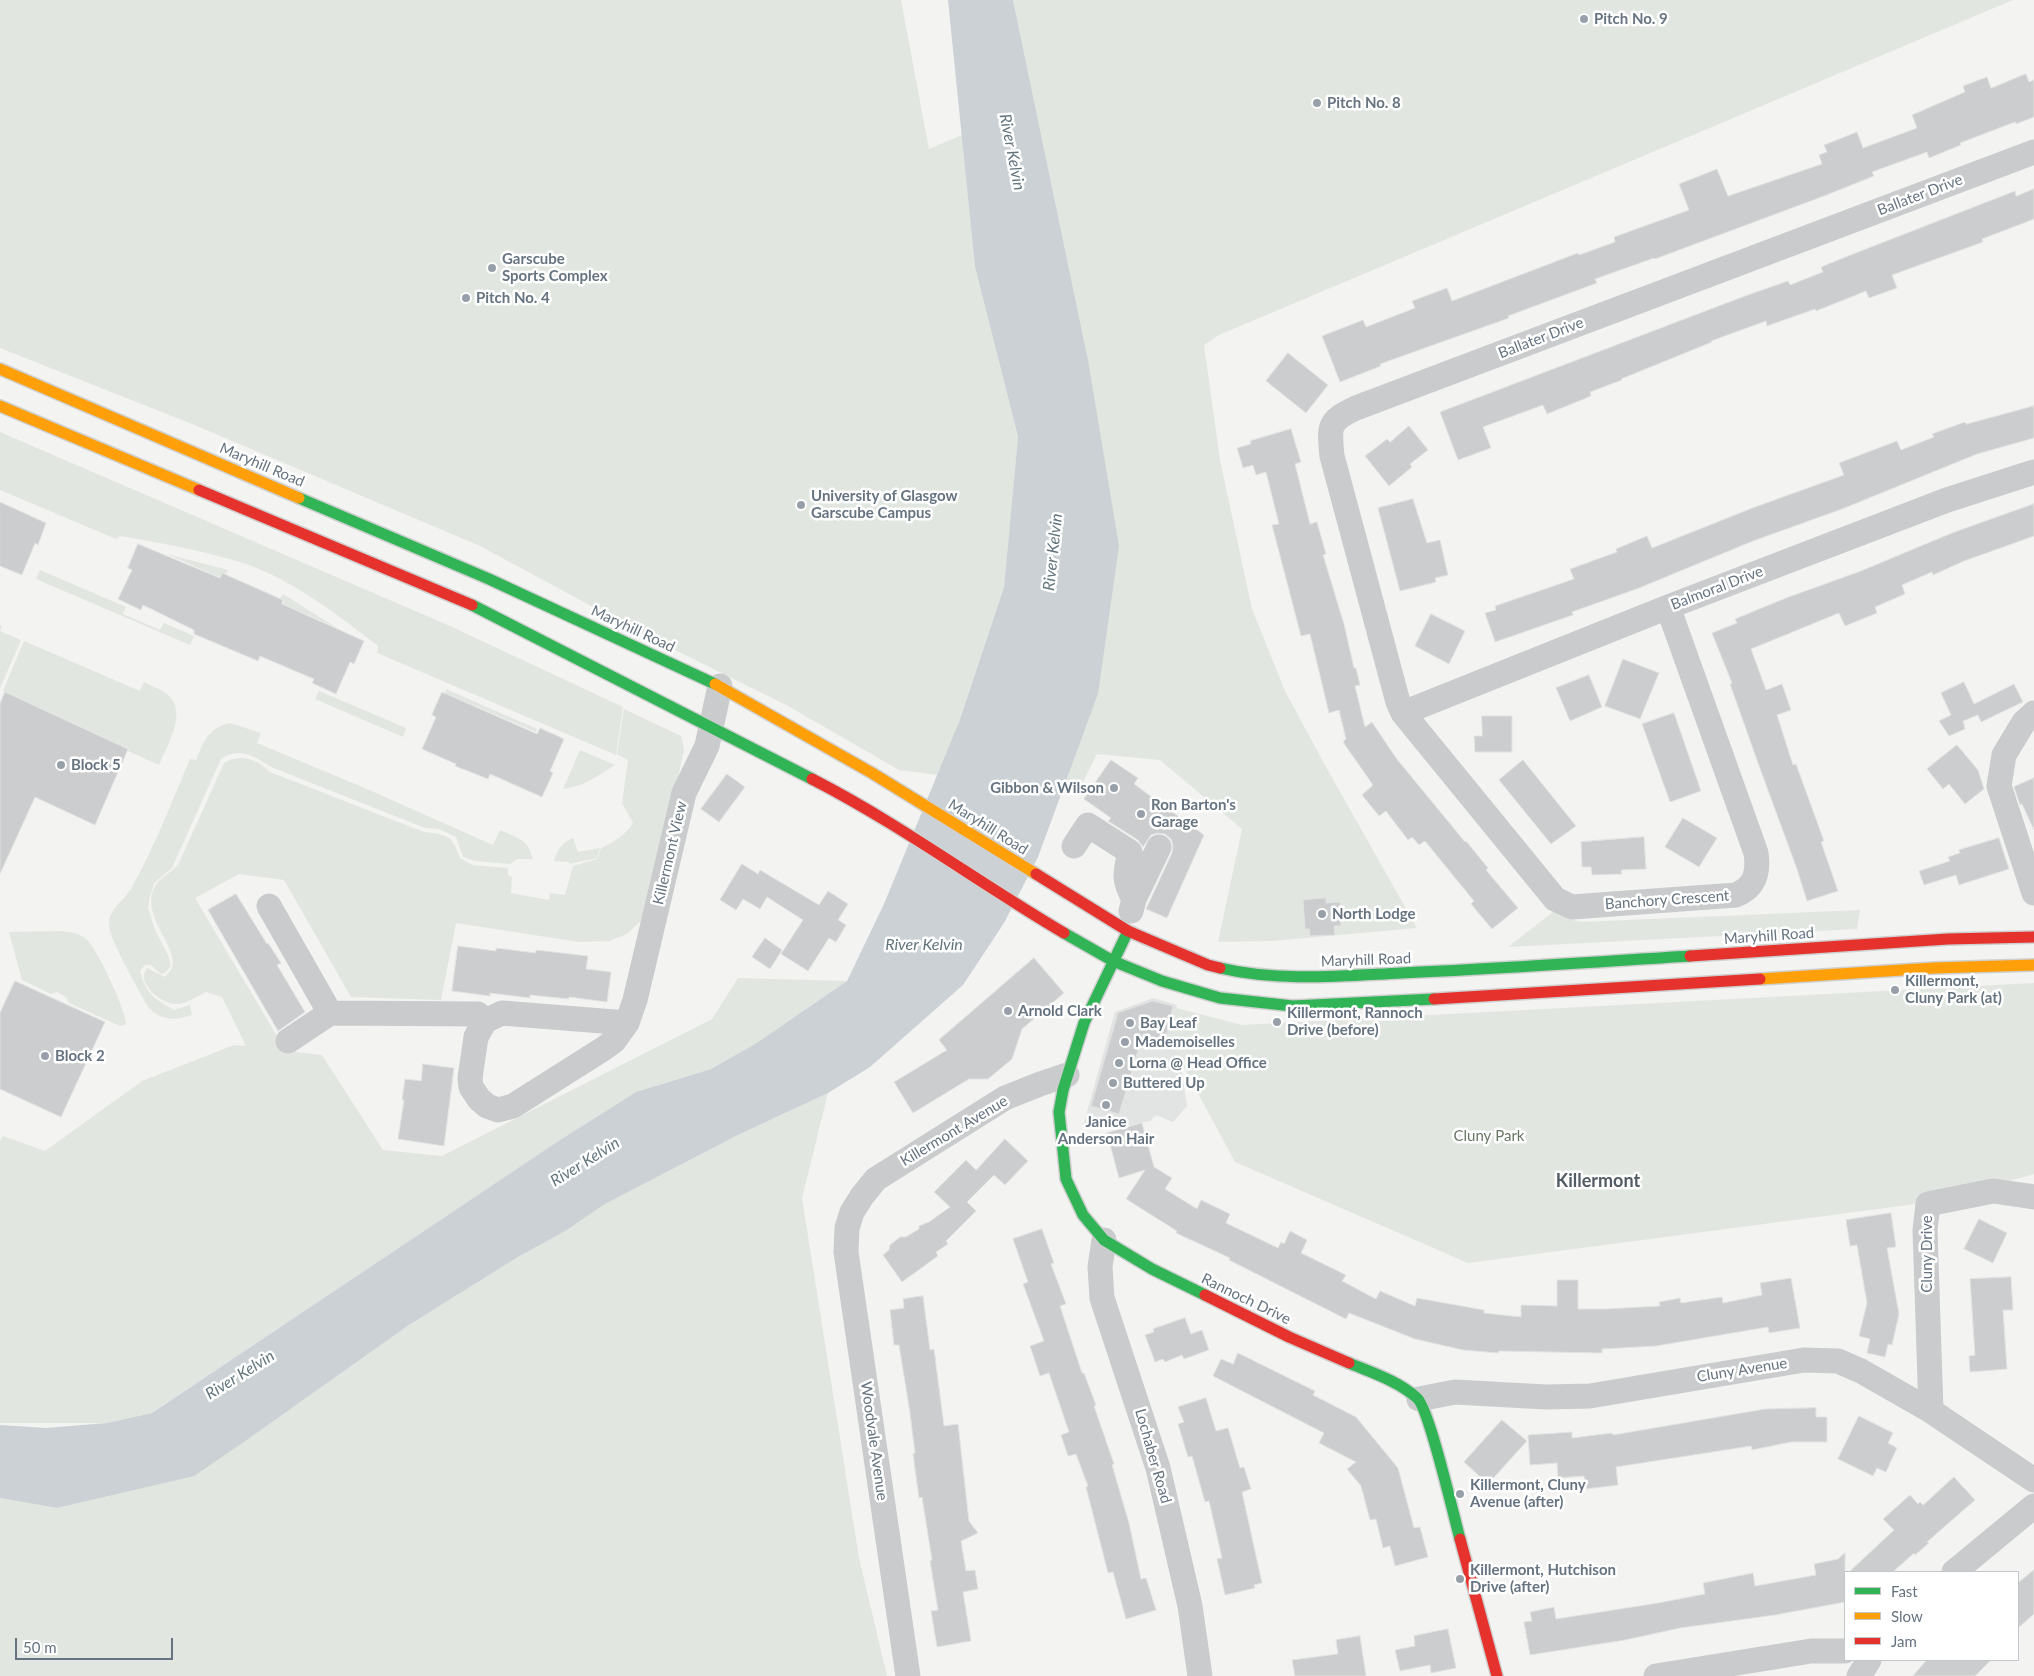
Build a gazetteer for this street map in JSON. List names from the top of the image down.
{
  "streets": {
    "main road": ["Maryhill Road", "Rannoch Drive"],
    "street": [
      "Ballater Drive",
      "Balmoral Drive",
      "Killermont View",
      "Banchory Crescent",
      "Killermont Avenue",
      "Cluny Drive",
      "Cluny Avenue",
      "Woodvale Avenue",
      "Lochaber Road"
    ]
  },
  "crossings": [
    ["Ballater Drive", "Balmoral Drive"],
    ["Ballater Drive", "Banchory Crescent"],
    ["Maryhill Road", "Killermont View"],
    ["Maryhill Road", "Rannoch Drive"],
    ["Balmoral Drive", "Banchory Crescent"],
    ["Killermont Avenue", "Rannoch Drive"],
    ["Killermont Avenue", "Woodvale Avenue"],
    ["Cluny Drive", "Cluny Avenue"],
    ["Rannoch Drive", "Cluny Avenue"],
    ["Rannoch Drive", "Lochaber Road"]
  ],
  "districts": ["Killermont"],
  "water": ["River Kelvin"],
  "parks": ["Cluny Park"],
  "places": [
    "Pitch No. 9",
    "Pitch No. 8",
    "Garscube Sports Complex",
    "Pitch No. 4",
    "University of Glasgow Garscube Campus",
    "Block 5",
    "Gibbon & Wilson",
    "Ron Barton's Garage",
    "North Lodge",
    "Killermont, Cluny Park (at)",
    "Arnold Clark",
    "Killermont, Rannoch Drive (before)",
    "Bay Leaf",
    "Mademoiselles",
    "Block 2",
    "Lorna @ Head Office",
    "Buttered Up",
    "Janice Anderson Hair",
    "Killermont, Cluny Avenue (after)",
    "Killermont, Hutchison Drive (after)"
  ],
  "legend": ["Fast", "Slow", "Jam"],
  "scale_bar": "50 m"
}
